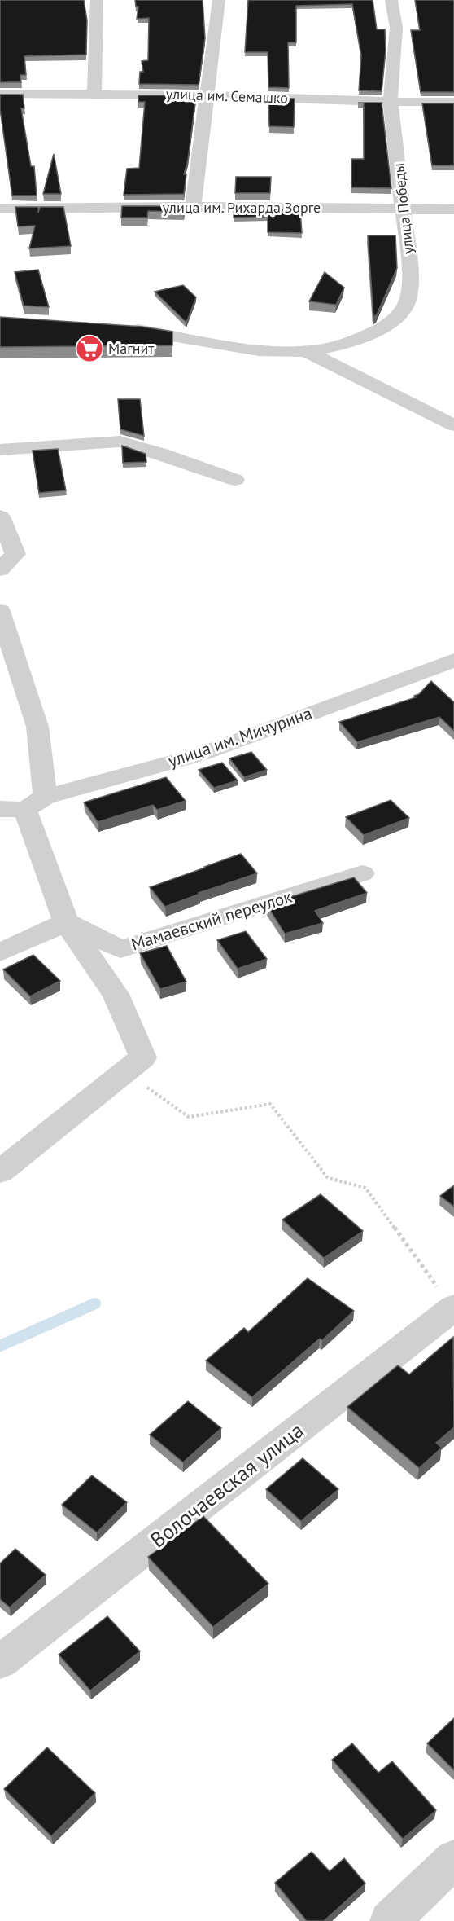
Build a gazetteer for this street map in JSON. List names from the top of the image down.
{
  "streets": {
    "street": [
      "улица им. Семашко",
      "улица им. Рихарда Зорге",
      "улица Победы",
      "улица им. Мичурина",
      "Мамаевский переулок",
      "Волочаевская улица"
    ]
  },
  "crossings": [
    ["улица им. Семашко", "улица Победы"],
    ["улица им. Рихарда Зорге", "улица Победы"]
  ],
  "places": {
    "supermarket": ["Магнит"]
  }
}
